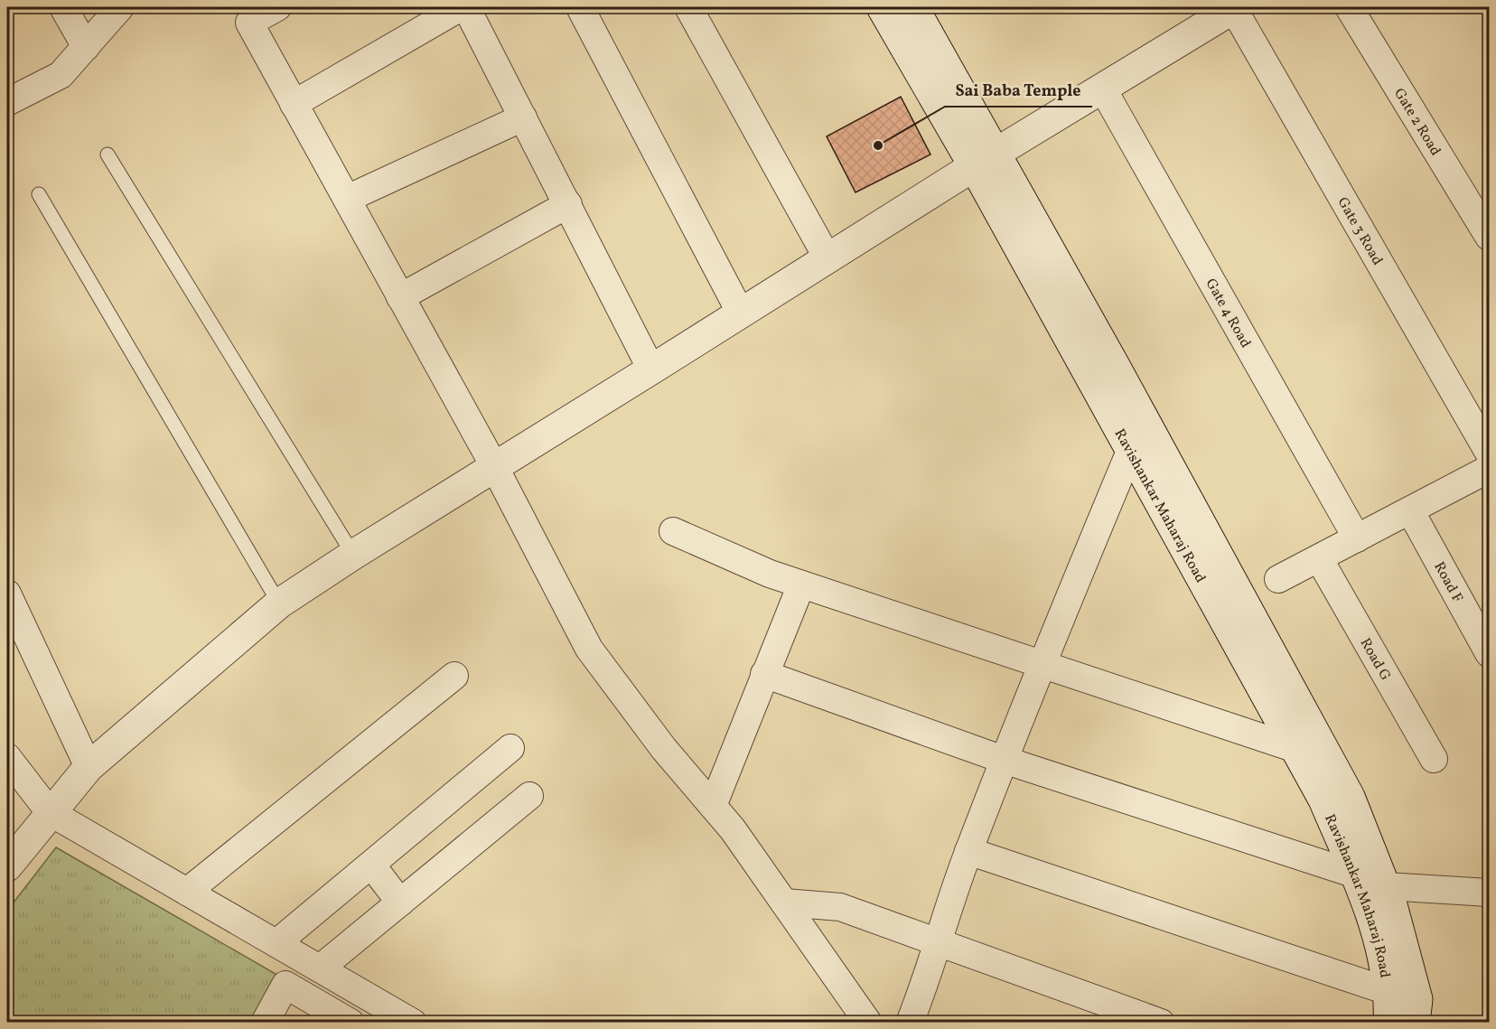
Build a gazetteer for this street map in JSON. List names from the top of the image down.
{
  "streets": {
    "main road": ["Ravishankar Maharaj Road"],
    "street": [
      "Gate 2 Road",
      "Gate 3 Road",
      "Gate 4 Road",
      "Road F",
      "Road G"
    ]
  },
  "places": ["Sai Baba Temple"]
}
